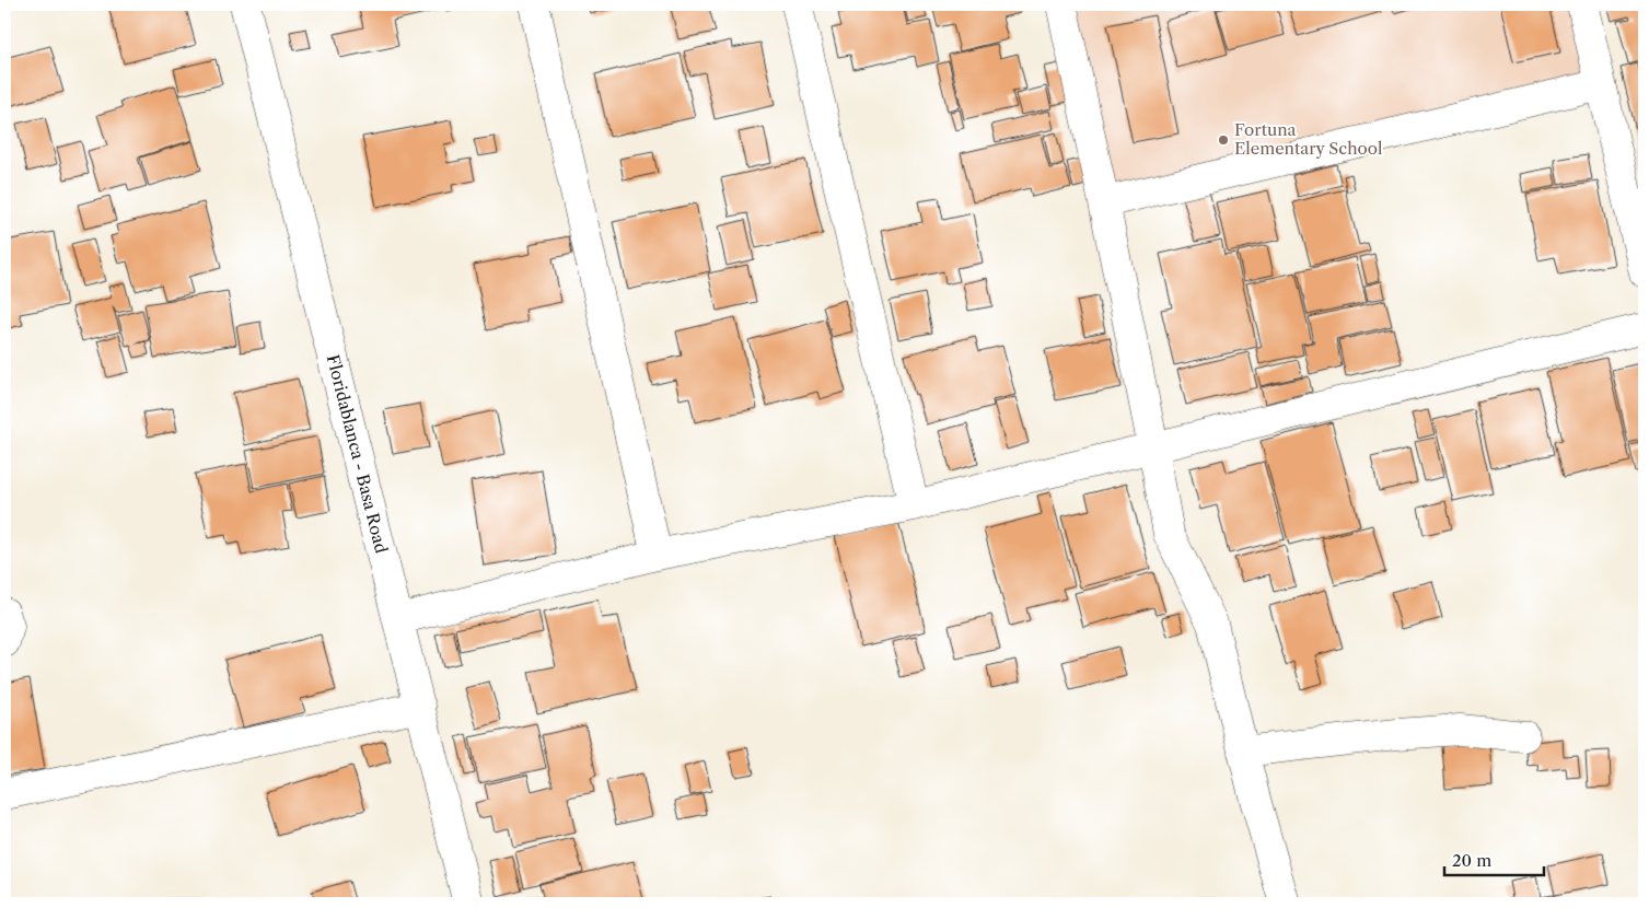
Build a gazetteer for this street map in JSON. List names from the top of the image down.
{
  "streets": {
    "street": ["Floridablanca - Basa Road"]
  },
  "places": ["Fortuna Elementary School"],
  "scale_bar": "20 m"
}
